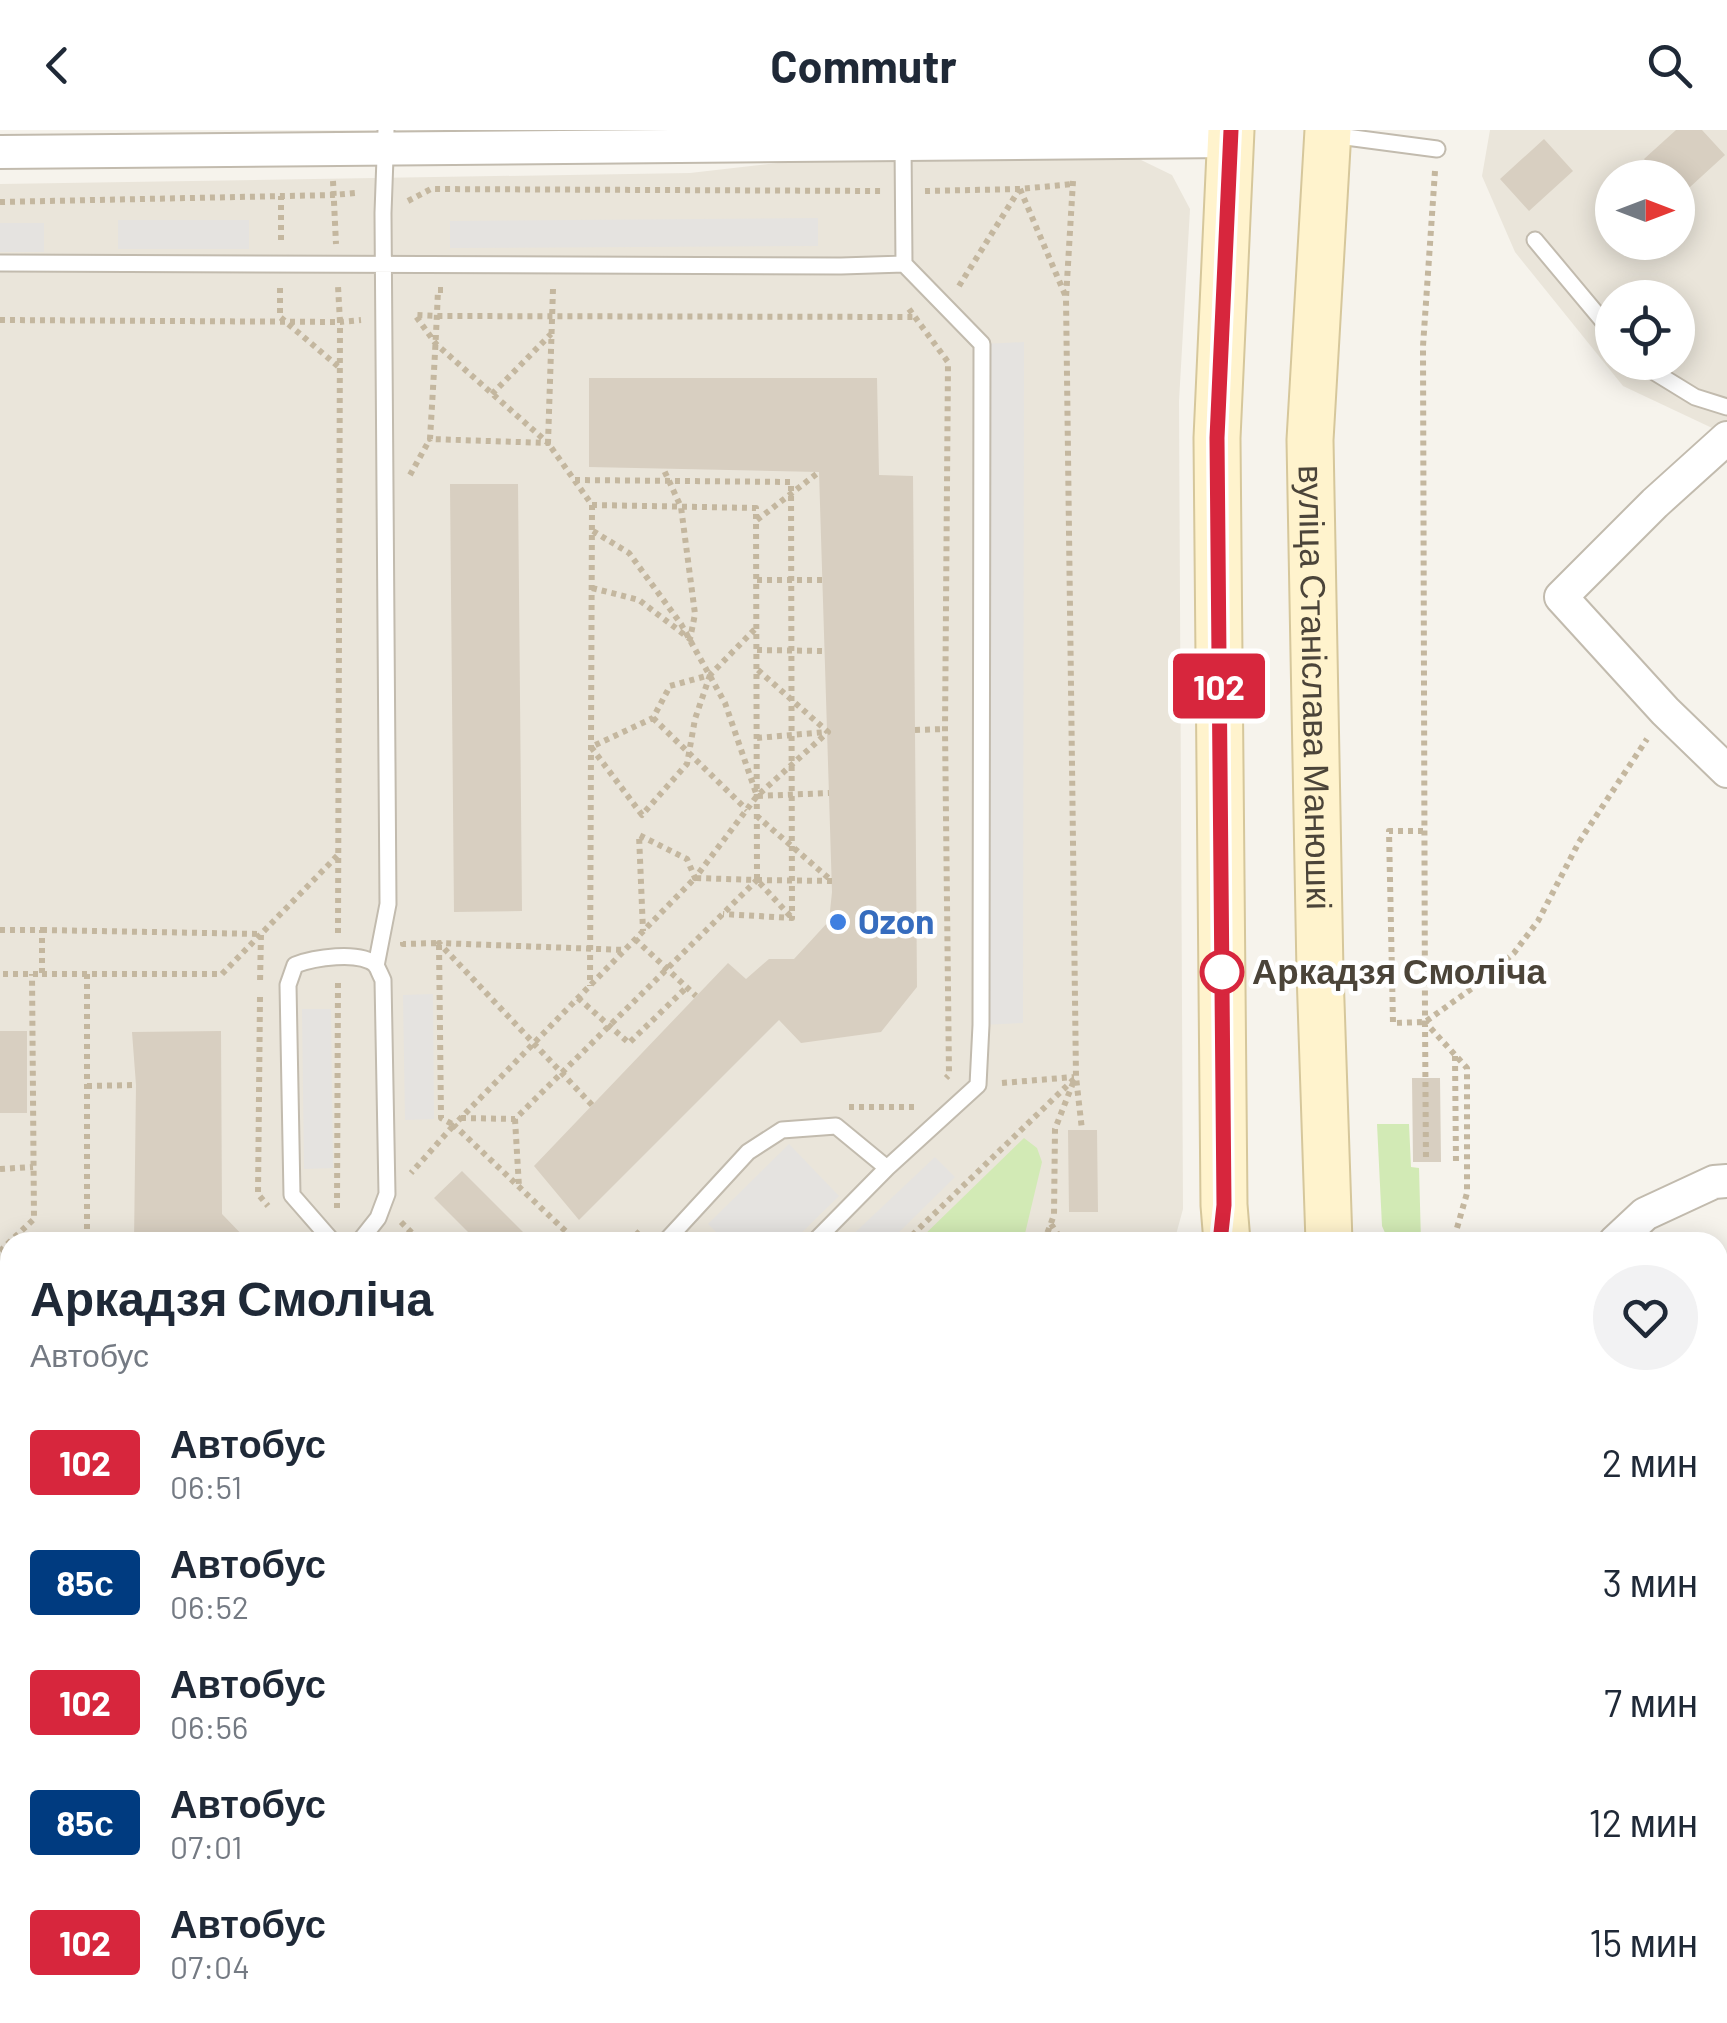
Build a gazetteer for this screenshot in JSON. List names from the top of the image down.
{
  "streets": {
    "main road": ["вуліца Станіслава Манюшкі"]
  },
  "places": ["Ozon", "Аркадзя Смоліча"],
  "lines": ["bus line 102"],
  "north": "right",
  "page": {
    "header": "Commutr",
    "on_map": "102",
    "heading": ["Аркадзя Смоліча", "Автобус"],
    "list": [
      {
        "mark": "102",
        "name": "Автобус",
        "note": "06:51",
        "value": "2 мин"
      },
      {
        "mark": "85с",
        "name": "Автобус",
        "note": "06:52",
        "value": "3 мин"
      },
      {
        "mark": "102",
        "name": "Автобус",
        "note": "06:56",
        "value": "7 мин"
      },
      {
        "mark": "85с",
        "name": "Автобус",
        "note": "07:01",
        "value": "12 мин"
      },
      {
        "mark": "102",
        "name": "Автобус",
        "note": "07:04",
        "value": "15 мин"
      }
    ]
  }
}
